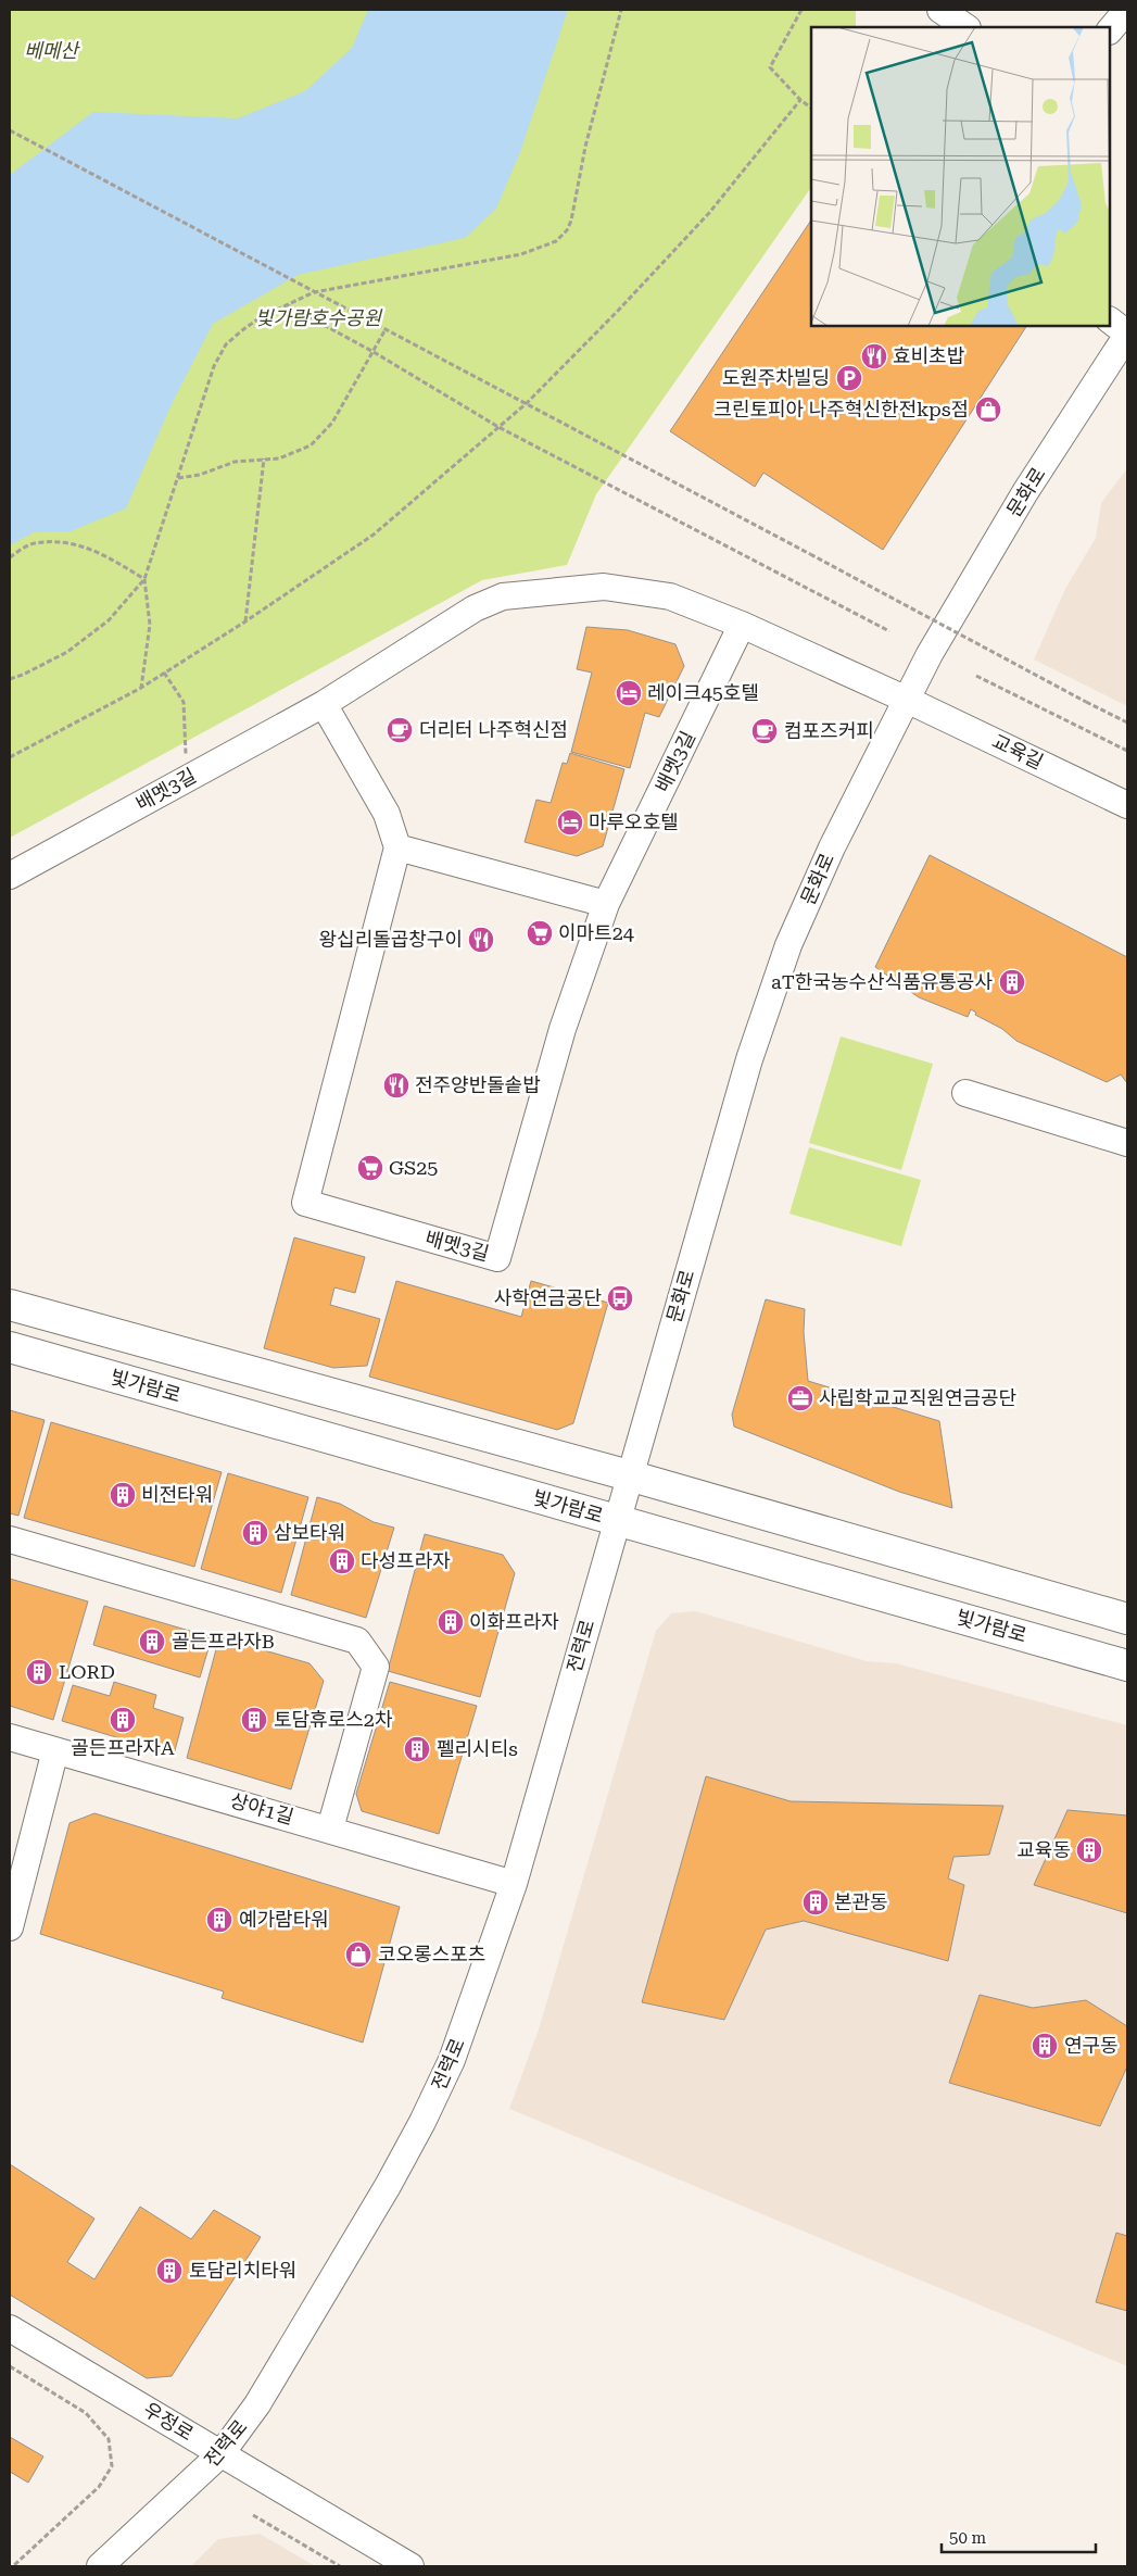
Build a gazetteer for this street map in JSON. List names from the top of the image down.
{
  "streets": {
    "main road": ["빛가람로"],
    "street": [
      "문화로",
      "교육길",
      "배멧3길",
      "전력로",
      "상야1길",
      "우정로"
    ]
  },
  "crossings": [
    ["문화로", "교육길"],
    ["문화로", "배멧3길"],
    ["문화로", "전력로"],
    ["교육길", "배멧3길"],
    ["빛가람로", "전력로"],
    ["전력로", "상야1길"],
    ["전력로", "우정로"]
  ],
  "parks": ["베메산", "빛가람호수공원"],
  "places": {
    "restaurant": ["효비초밥", "왕십리돌곱창구이", "전주양반돌솥밥"],
    "parking": ["도원주차빌딩"],
    "shop": ["크린토피아 나주혁신한전kps점", "코오롱스포츠"],
    "hotel": ["레이크45호텔", "마루오호텔"],
    "cafe": ["더리터 나주혁신점", "컴포즈커피"],
    "supermarket": ["이마트24", "GS25"],
    "building": [
      "aT한국농수산식품유통공사",
      "비전타워",
      "삼보타워",
      "다성프라자",
      "이화프라자",
      "골든프라자B",
      "LORD",
      "골든프라자A",
      "토담휴로스2차",
      "펠리시티s",
      "교육동",
      "본관동",
      "예가람타워",
      "연구동",
      "토담리치타워"
    ],
    "bus stop": ["사학연금공단"],
    "office": ["사립학교교직원연금공단"]
  },
  "scale_bar": "50 m"
}
